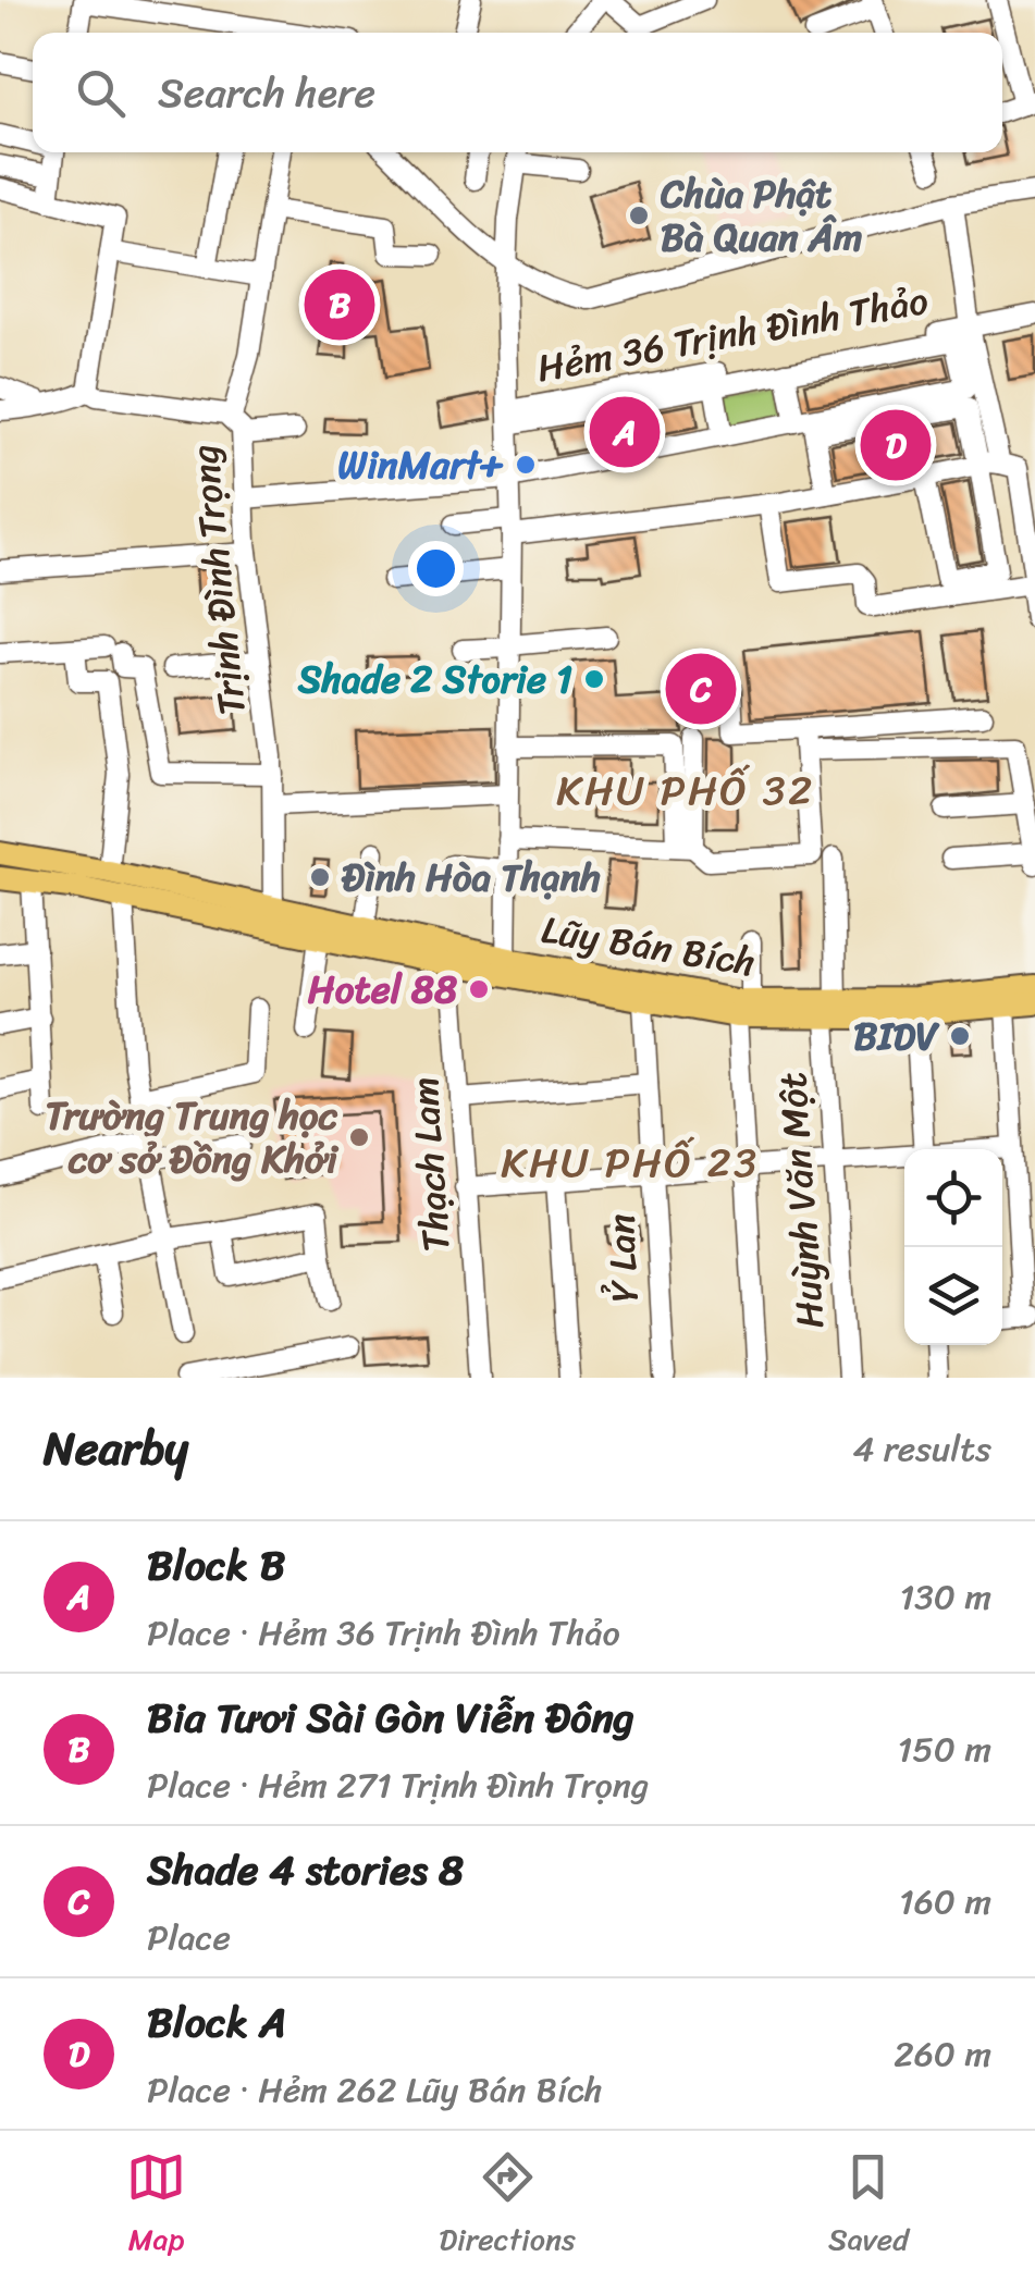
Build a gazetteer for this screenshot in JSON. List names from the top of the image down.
{
  "streets": {
    "main road": ["Lũy Bán Bích"],
    "street": [
      "Hẻm 36 Trịnh Đình Thảo",
      "Trịnh Đình Trọng",
      "Thạch Lam",
      "Huỳnh Văn Một",
      "Ỷ Lan"
    ]
  },
  "crossings": [
    ["Trịnh Đình Trọng", "Lũy Bán Bích"],
    ["Lũy Bán Bích", "Thạch Lam"],
    ["Lũy Bán Bích", "Huỳnh Văn Một"],
    ["Lũy Bán Bích", "Ỷ Lan"]
  ],
  "districts": ["KHU PHỐ 32", "KHU PHỐ 23"],
  "places": [
    "Chùa Phật Bà Quan Âm",
    "WinMart+",
    "Shade 2 Storie 1",
    "Đình Hòa Thạnh",
    "Hotel 88",
    "BIDV",
    "Trường Trung học cơ sở Đồng Khởi"
  ],
  "page": {
    "search": "Search here",
    "pins": [
      "B",
      "A",
      "D",
      "C"
    ],
    "heading": ["Nearby", "4 results"],
    "list": [
      {
        "mark": "A",
        "name": "Block B",
        "note": "Place · Hẻm 36 Trịnh Đình Thảo",
        "value": "130 m"
      },
      {
        "mark": "B",
        "name": "Bia Tươi Sài Gòn Viễn Đông",
        "note": "Place · Hẻm 271 Trịnh Đình Trọng",
        "value": "150 m"
      },
      {
        "mark": "C",
        "name": "Shade 4 stories 8",
        "note": "Place",
        "value": "160 m"
      },
      {
        "mark": "D",
        "name": "Block A",
        "note": "Place · Hẻm 262 Lũy Bán Bích",
        "value": "260 m"
      }
    ],
    "nav": ["Map", "Directions", "Saved"]
  }
}
